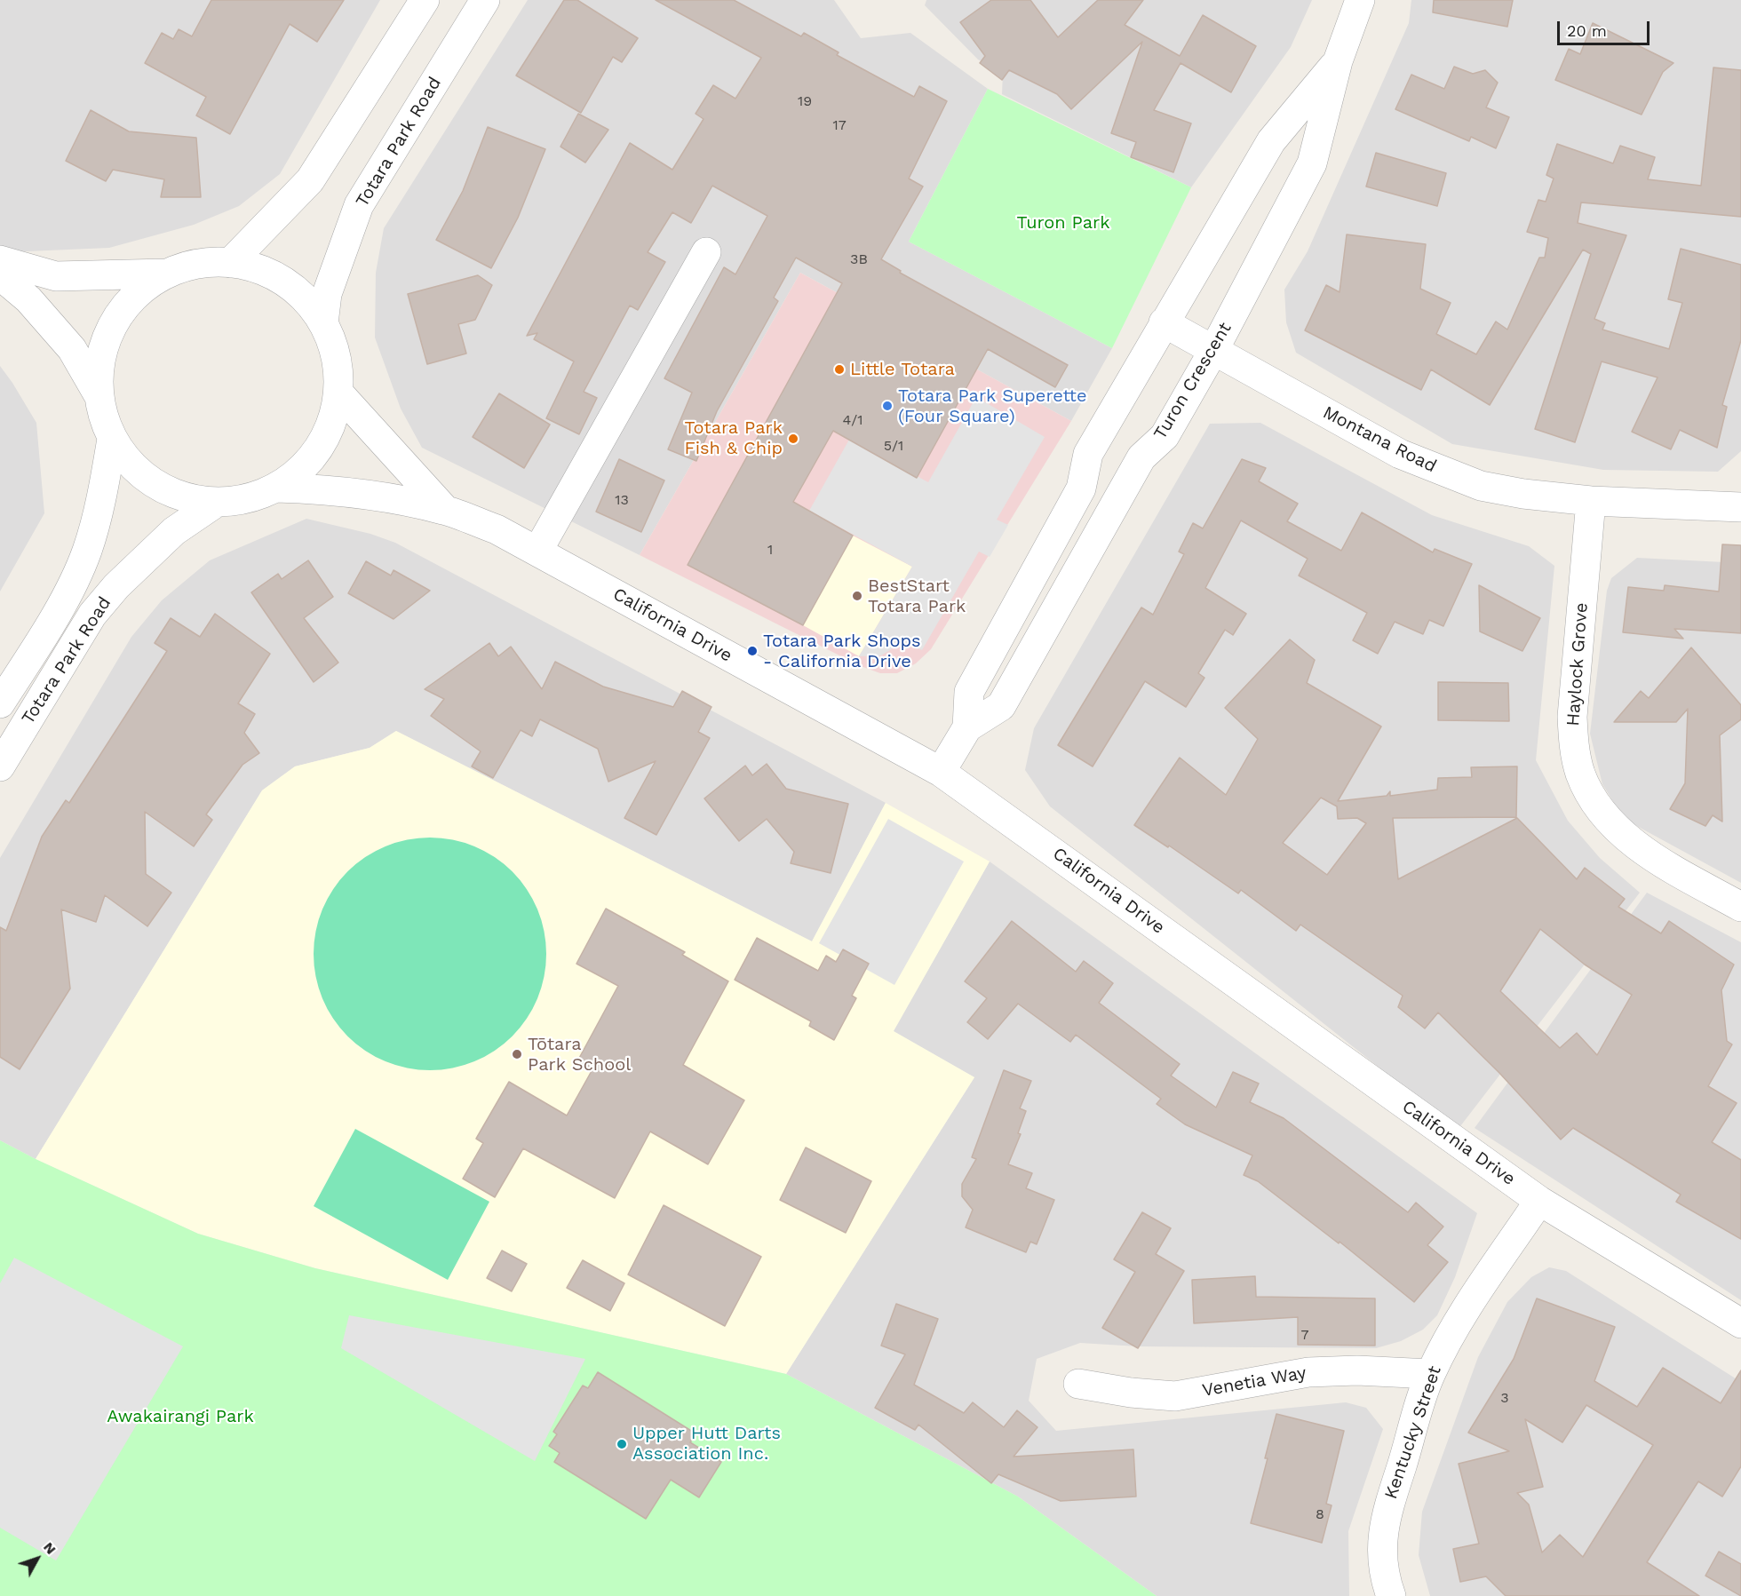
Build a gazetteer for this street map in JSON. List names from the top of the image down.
{
  "streets": {
    "street": [
      "Totara Park Road",
      "Turon Crescent",
      "Montana Road",
      "California Drive",
      "Haylock Grove",
      "Venetia Way",
      "Kentucky Street"
    ]
  },
  "crossings": [
    ["Turon Crescent", "Montana Road"],
    ["Turon Crescent", "California Drive"],
    ["Montana Road", "Haylock Grove"],
    ["California Drive", "Kentucky Street"],
    ["Venetia Way", "Kentucky Street"]
  ],
  "parks": ["Turon Park", "Awakairangi Park"],
  "places": [
    "Little Totara",
    "Totara Park Superette (Four Square)",
    "Totara Park Fish & Chip",
    "BestStart Totara Park",
    "Totara Park Shops - California Drive",
    "Tōtara Park School",
    "Upper Hutt Darts Association Inc."
  ],
  "house_numbers": [
    "19",
    "17",
    "3B",
    "4/1",
    "5/1",
    "13",
    "1",
    "7",
    "3",
    "8"
  ],
  "scale_bar": "20 m",
  "north": "top right"
}
